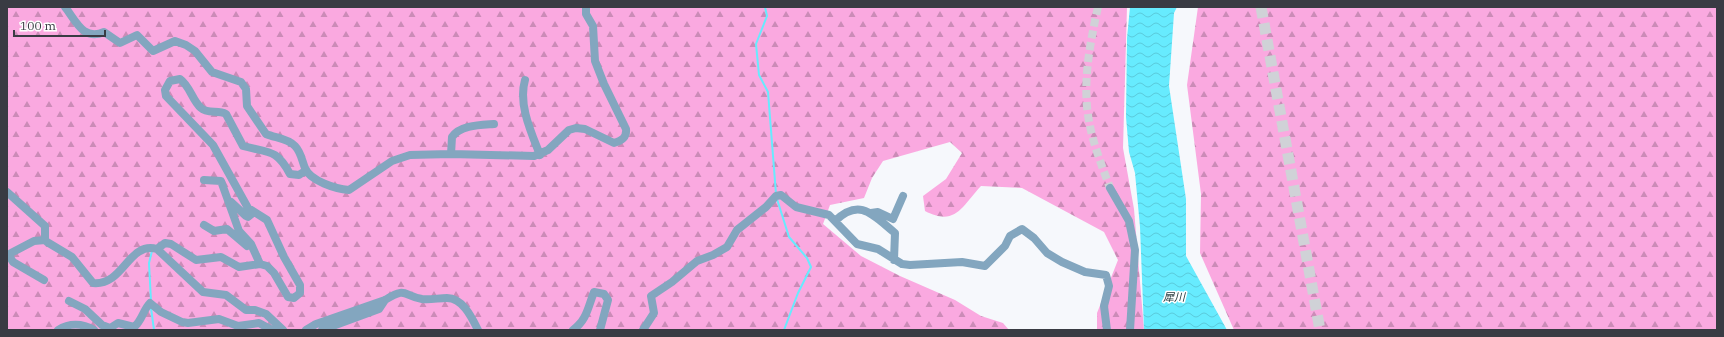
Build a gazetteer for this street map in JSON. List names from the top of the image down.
{
  "water": ["犀川"],
  "scale_bar": "100 m"
}
